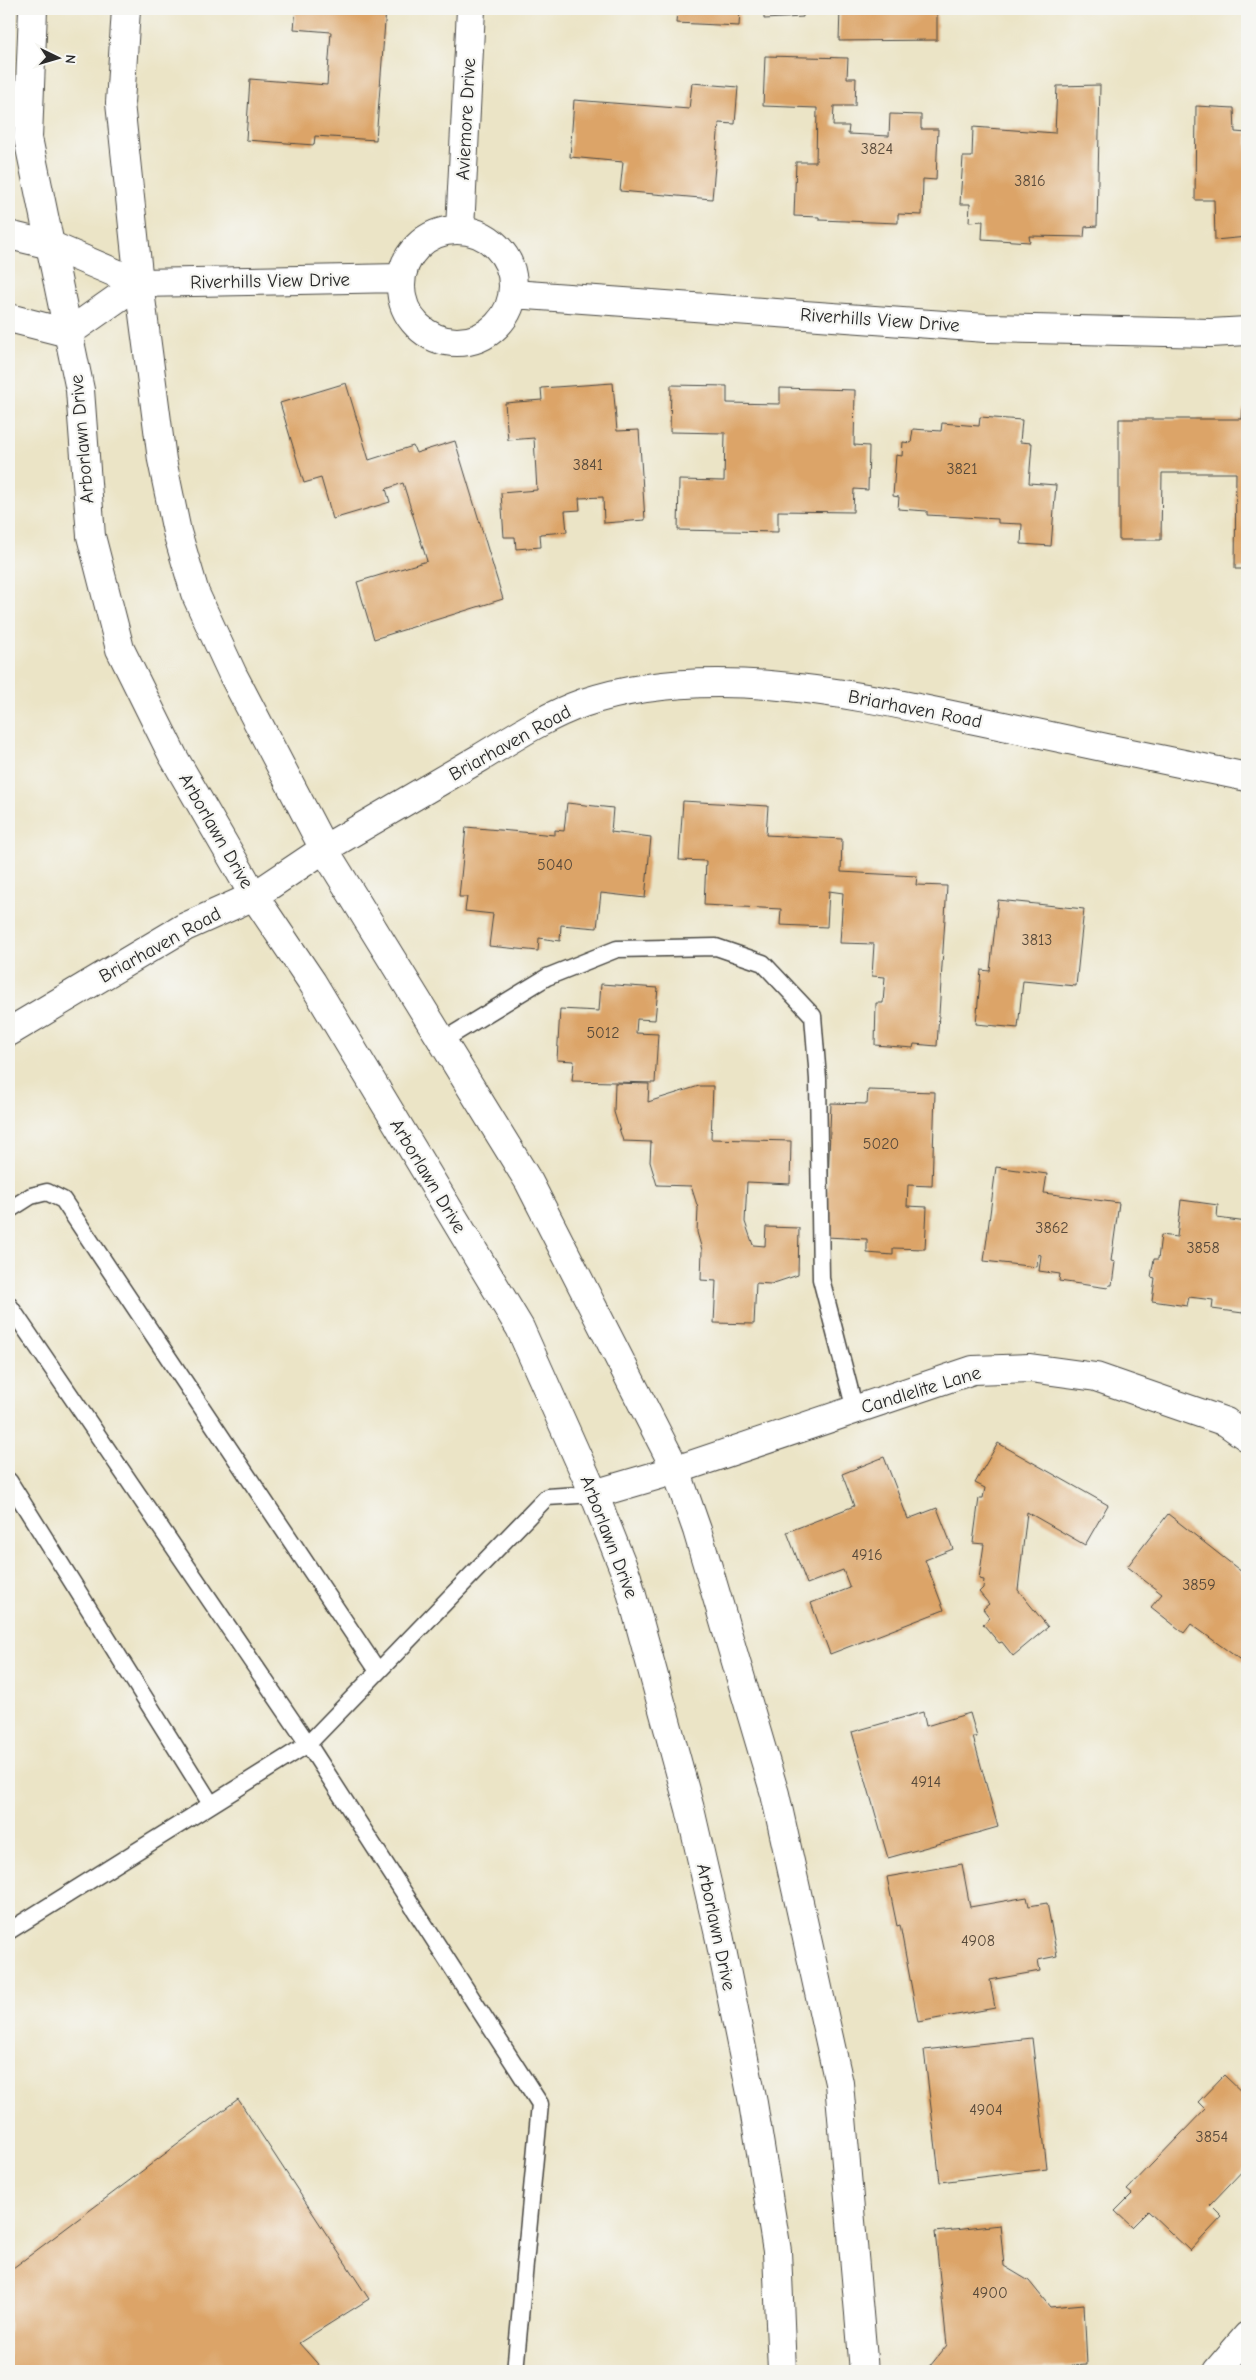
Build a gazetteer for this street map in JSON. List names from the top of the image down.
{
  "streets": {
    "main road": [
      "Aviemore Drive",
      "Riverhills View Drive",
      "Arborlawn Drive",
      "Briarhaven Road",
      "Candlelite Lane"
    ]
  },
  "crossings": [
    ["Aviemore Drive", "Riverhills View Drive"],
    ["Arborlawn Drive", "Briarhaven Road"],
    ["Arborlawn Drive", "Candlelite Lane"]
  ],
  "house_numbers": [
    "3824",
    "3816",
    "3841",
    "3821",
    "5040",
    "3813",
    "5012",
    "5020",
    "3862",
    "3858",
    "4916",
    "3859",
    "4914",
    "4908",
    "4904",
    "3854",
    "4900"
  ],
  "north": "right"
}
